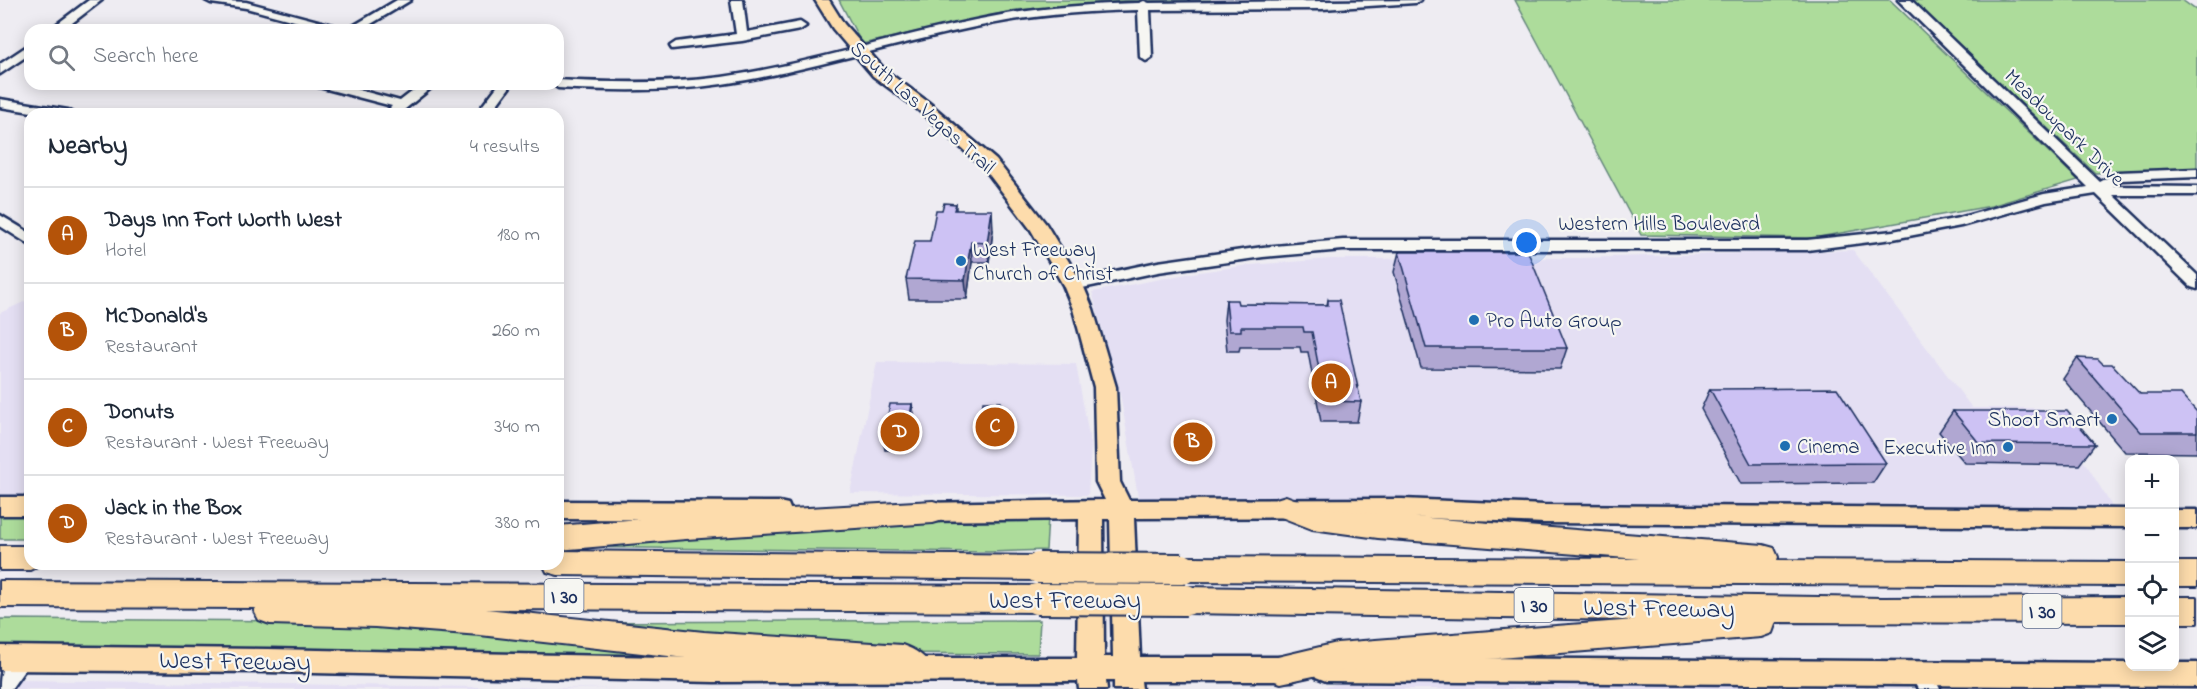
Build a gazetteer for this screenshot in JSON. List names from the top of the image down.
{
  "streets": {
    "highway": ["I 30", "West Freeway"],
    "main road": ["South Las Vegas Trail"],
    "street": ["Meadowpark Drive", "Western Hills Boulevard"]
  },
  "crossings": [
    ["South Las Vegas Trail", "Western Hills Boulevard"],
    ["Meadowpark Drive", "Western Hills Boulevard"]
  ],
  "places": [
    "West Freeway Church of Christ",
    "Pro Auto Group",
    "Shoot Smart",
    "Cinema",
    "Executive Inn"
  ],
  "page": {
    "search": "Search here",
    "heading": ["Nearby", "4 results"],
    "list": [
      {
        "mark": "A",
        "name": "Days Inn Fort Worth West",
        "note": "Hotel",
        "value": "180 m"
      },
      {
        "mark": "B",
        "name": "McDonald's",
        "note": "Restaurant",
        "value": "260 m"
      },
      {
        "mark": "C",
        "name": "Donuts",
        "note": "Restaurant · West Freeway",
        "value": "340 m"
      },
      {
        "mark": "D",
        "name": "Jack in the Box",
        "note": "Restaurant · West Freeway",
        "value": "380 m"
      }
    ],
    "pins": [
      "A",
      "C",
      "D",
      "B"
    ],
    "map_buttons": ["+", "−"]
  }
}
